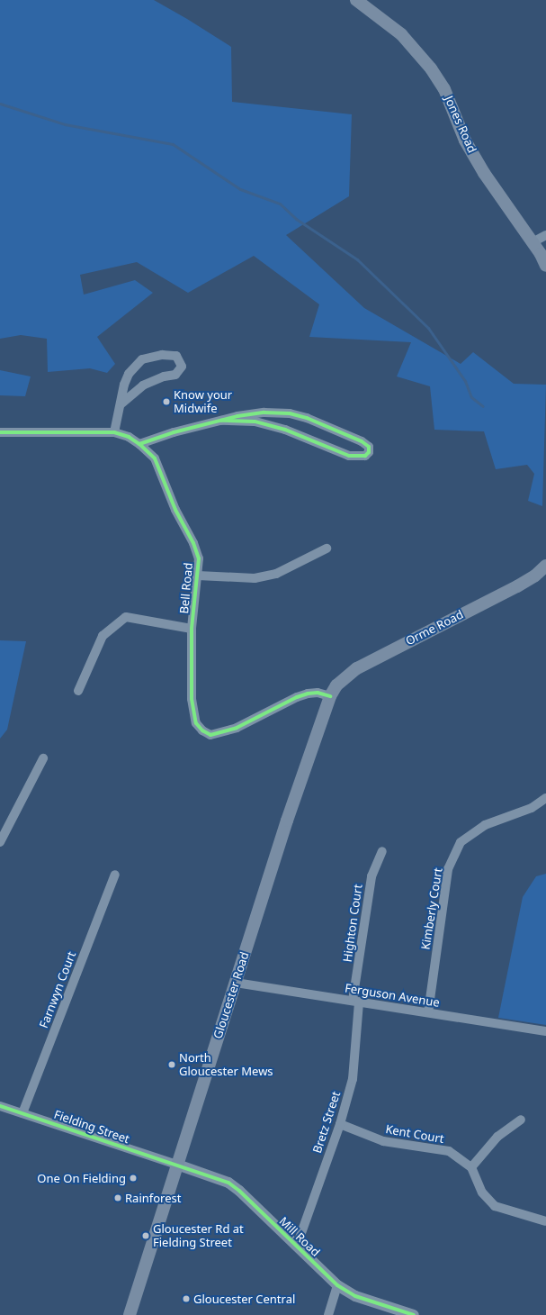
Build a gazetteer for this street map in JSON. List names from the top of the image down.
{
  "streets": {
    "main road": ["Jones Road", "Orme Road", "Gloucester Road"],
    "street": [
      "Bell Road",
      "Kimberly Court",
      "Highton Court",
      "Farnwyn Court",
      "Ferguson Avenue",
      "Bretz Street",
      "Fielding Street",
      "Kent Court",
      "Mill Road"
    ]
  },
  "crossings": [
    ["Bell Road", "Orme Road"],
    ["Bell Road", "Gloucester Road"],
    ["Orme Road", "Gloucester Road"],
    ["Kimberly Court", "Ferguson Avenue"],
    ["Highton Court", "Ferguson Avenue"],
    ["Highton Court", "Bretz Street"],
    ["Farnwyn Court", "Fielding Street"],
    ["Gloucester Road", "Ferguson Avenue"],
    ["Gloucester Road", "Fielding Street"],
    ["Gloucester Road", "Mill Road"],
    ["Ferguson Avenue", "Bretz Street"],
    ["Bretz Street", "Kent Court"],
    ["Bretz Street", "Mill Road"],
    ["Fielding Street", "Mill Road"]
  ],
  "places": [
    "Know your Midwife",
    "North Gloucester Mews",
    "One On Fielding",
    "Rainforest",
    "Gloucester Rd at Fielding Street",
    "Gloucester Central"
  ]
}
